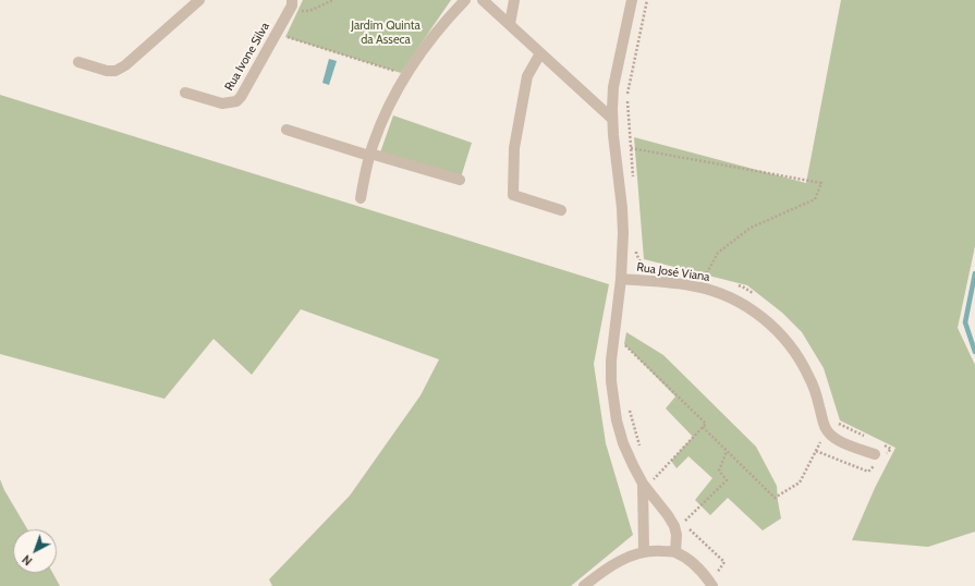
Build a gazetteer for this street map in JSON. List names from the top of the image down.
{
  "streets": {
    "street": ["Rua Ivone Silva", "Rua José Viana"]
  },
  "parks": ["Jardim Quinta da Asseca"],
  "north": "bottom left"
}
